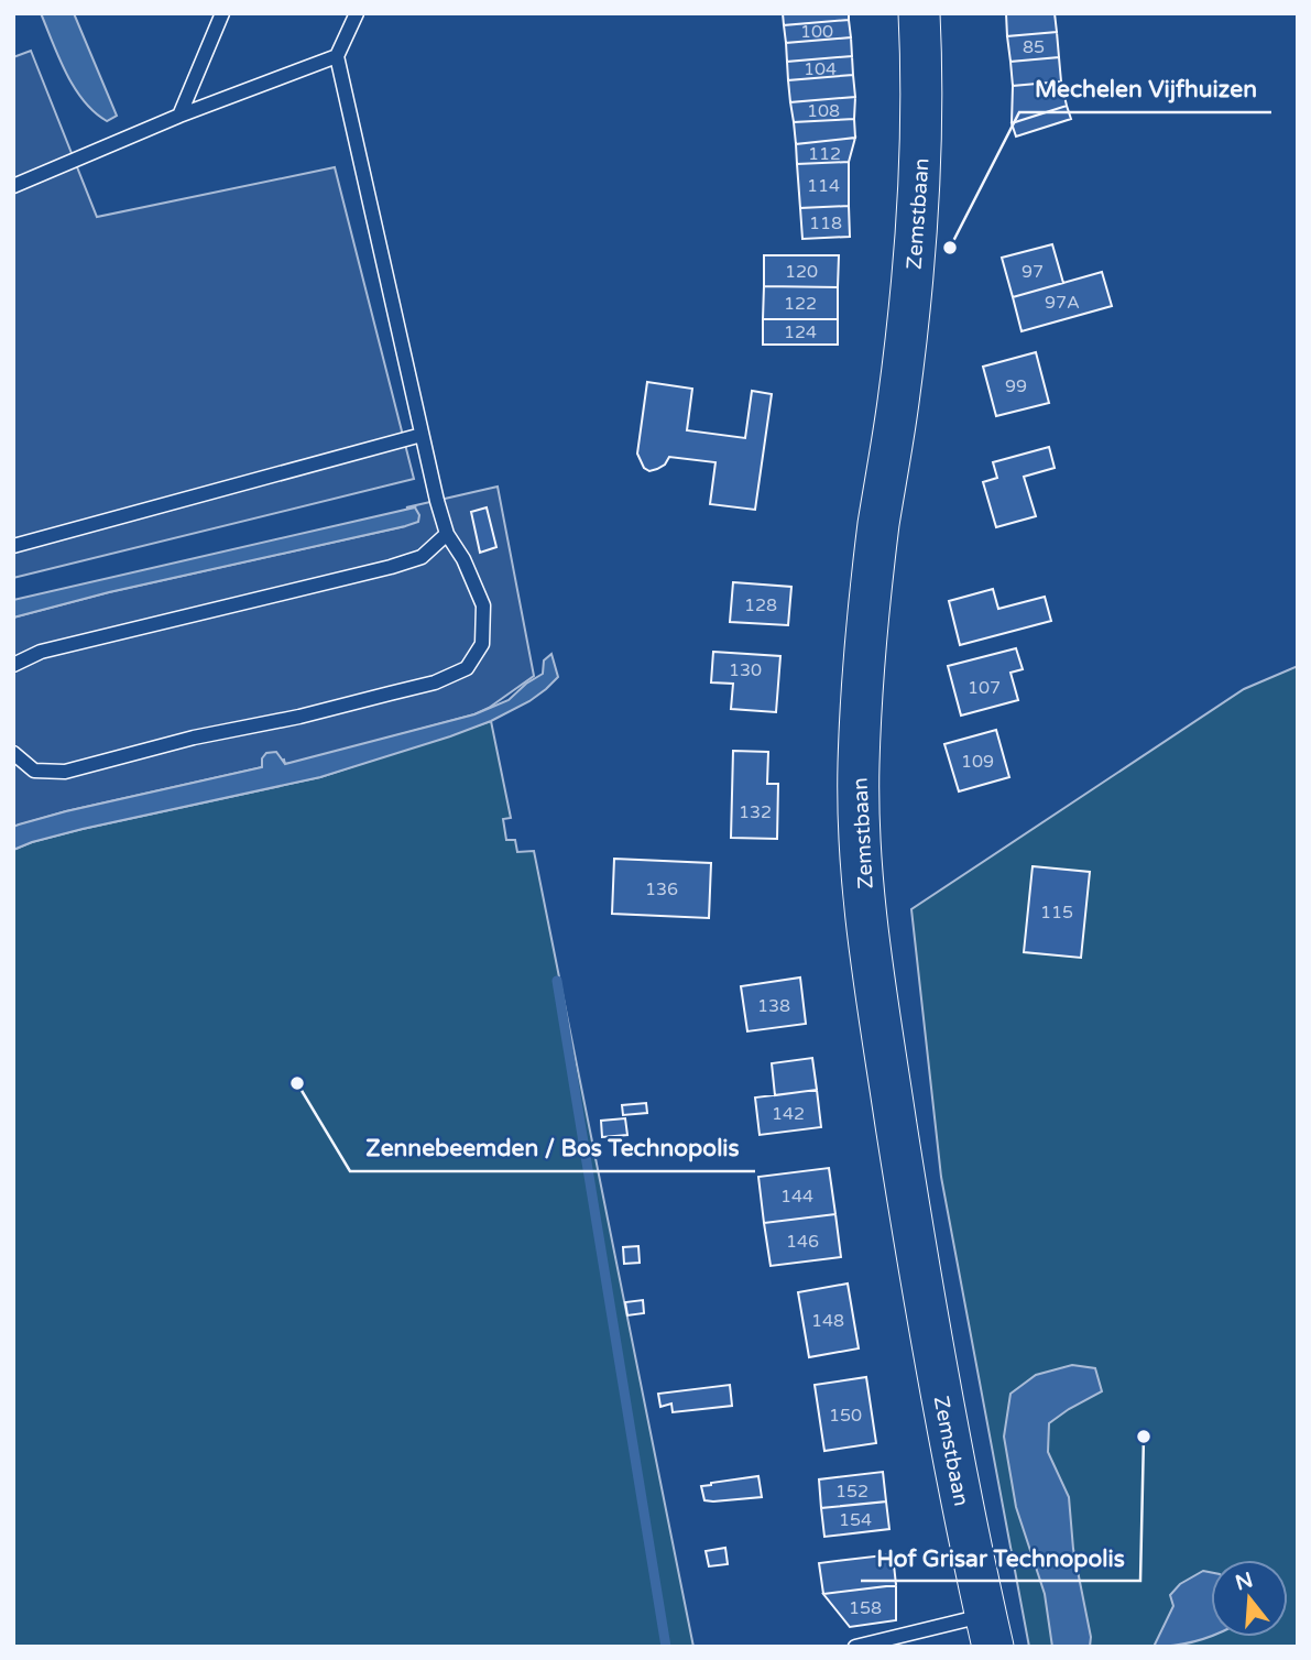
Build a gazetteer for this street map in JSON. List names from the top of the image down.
{
  "streets": {
    "street": ["Zemstbaan"]
  },
  "places": ["Mechelen Vijfhuizen", "Zennebeemden / Bos Technopolis", "Hof Grisar Technopolis"],
  "house_numbers": [
    "100",
    "85",
    "104",
    "108",
    "112",
    "114",
    "118",
    "120",
    "97",
    "97A",
    "122",
    "124",
    "99",
    "128",
    "130",
    "107",
    "109",
    "132",
    "136",
    "115",
    "138",
    "142",
    "144",
    "146",
    "148",
    "150",
    "152",
    "154",
    "158"
  ],
  "north": "top"
}
